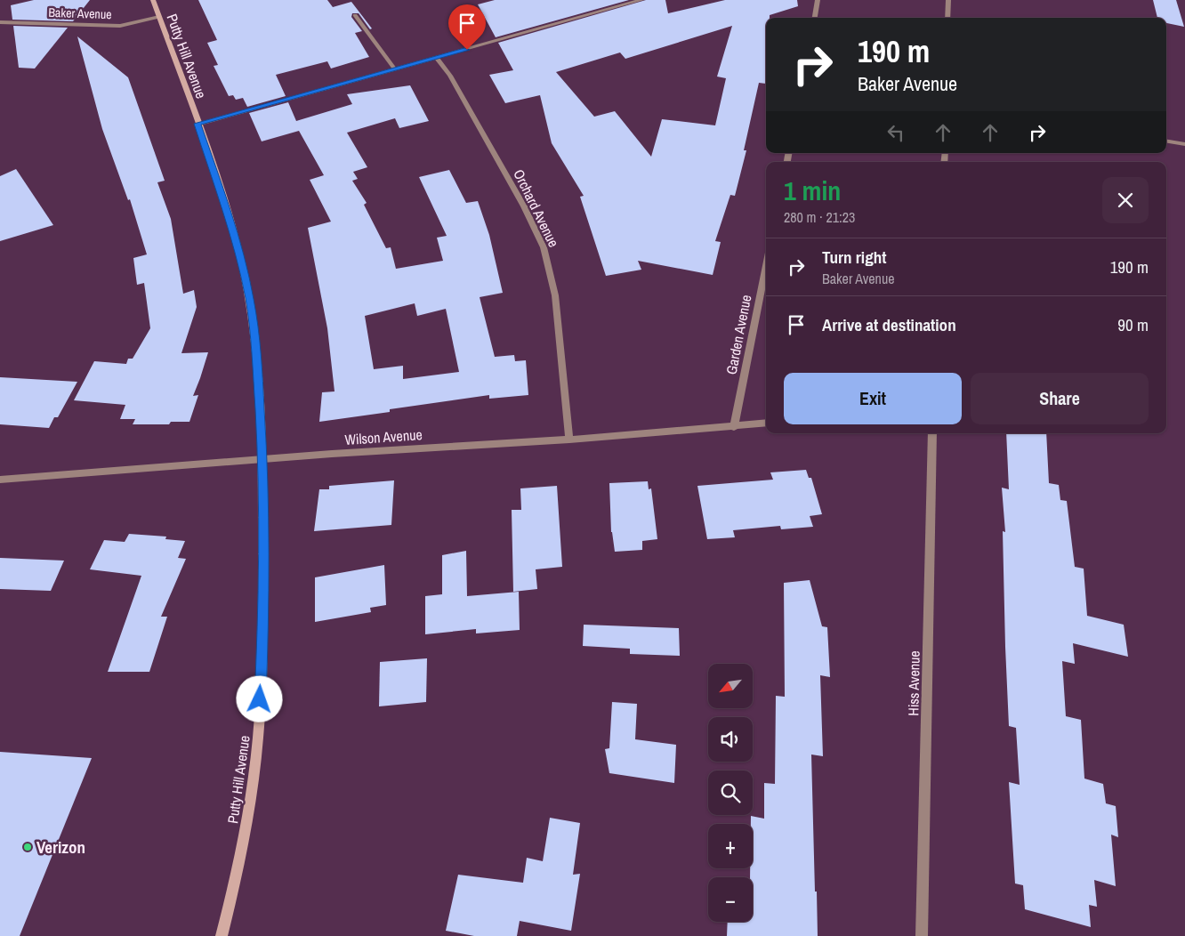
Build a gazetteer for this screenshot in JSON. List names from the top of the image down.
{
  "streets": {
    "main road": ["Putty Hill Avenue"],
    "street": [
      "Baker Avenue",
      "Orchard Avenue",
      "Garden Avenue",
      "Wilson Avenue",
      "Hiss Avenue"
    ]
  },
  "crossings": [
    ["Baker Avenue", "Putty Hill Avenue"],
    ["Putty Hill Avenue", "Wilson Avenue"],
    ["Orchard Avenue", "Wilson Avenue"],
    ["Garden Avenue", "Wilson Avenue"]
  ],
  "places": ["Verizon"],
  "north": "bottom left",
  "page": {
    "turn": ["190 m", "Baker Avenue"],
    "heading": ["1 min", "280 m · 21:23"],
    "list": [
      {
        "name": "Turn right",
        "note": "Baker Avenue",
        "value": "190 m"
      },
      {
        "name": "Arrive at destination",
        "value": "90 m"
      }
    ],
    "buttons": ["Exit", "Share"],
    "map_buttons": ["+", "−"]
  }
}
